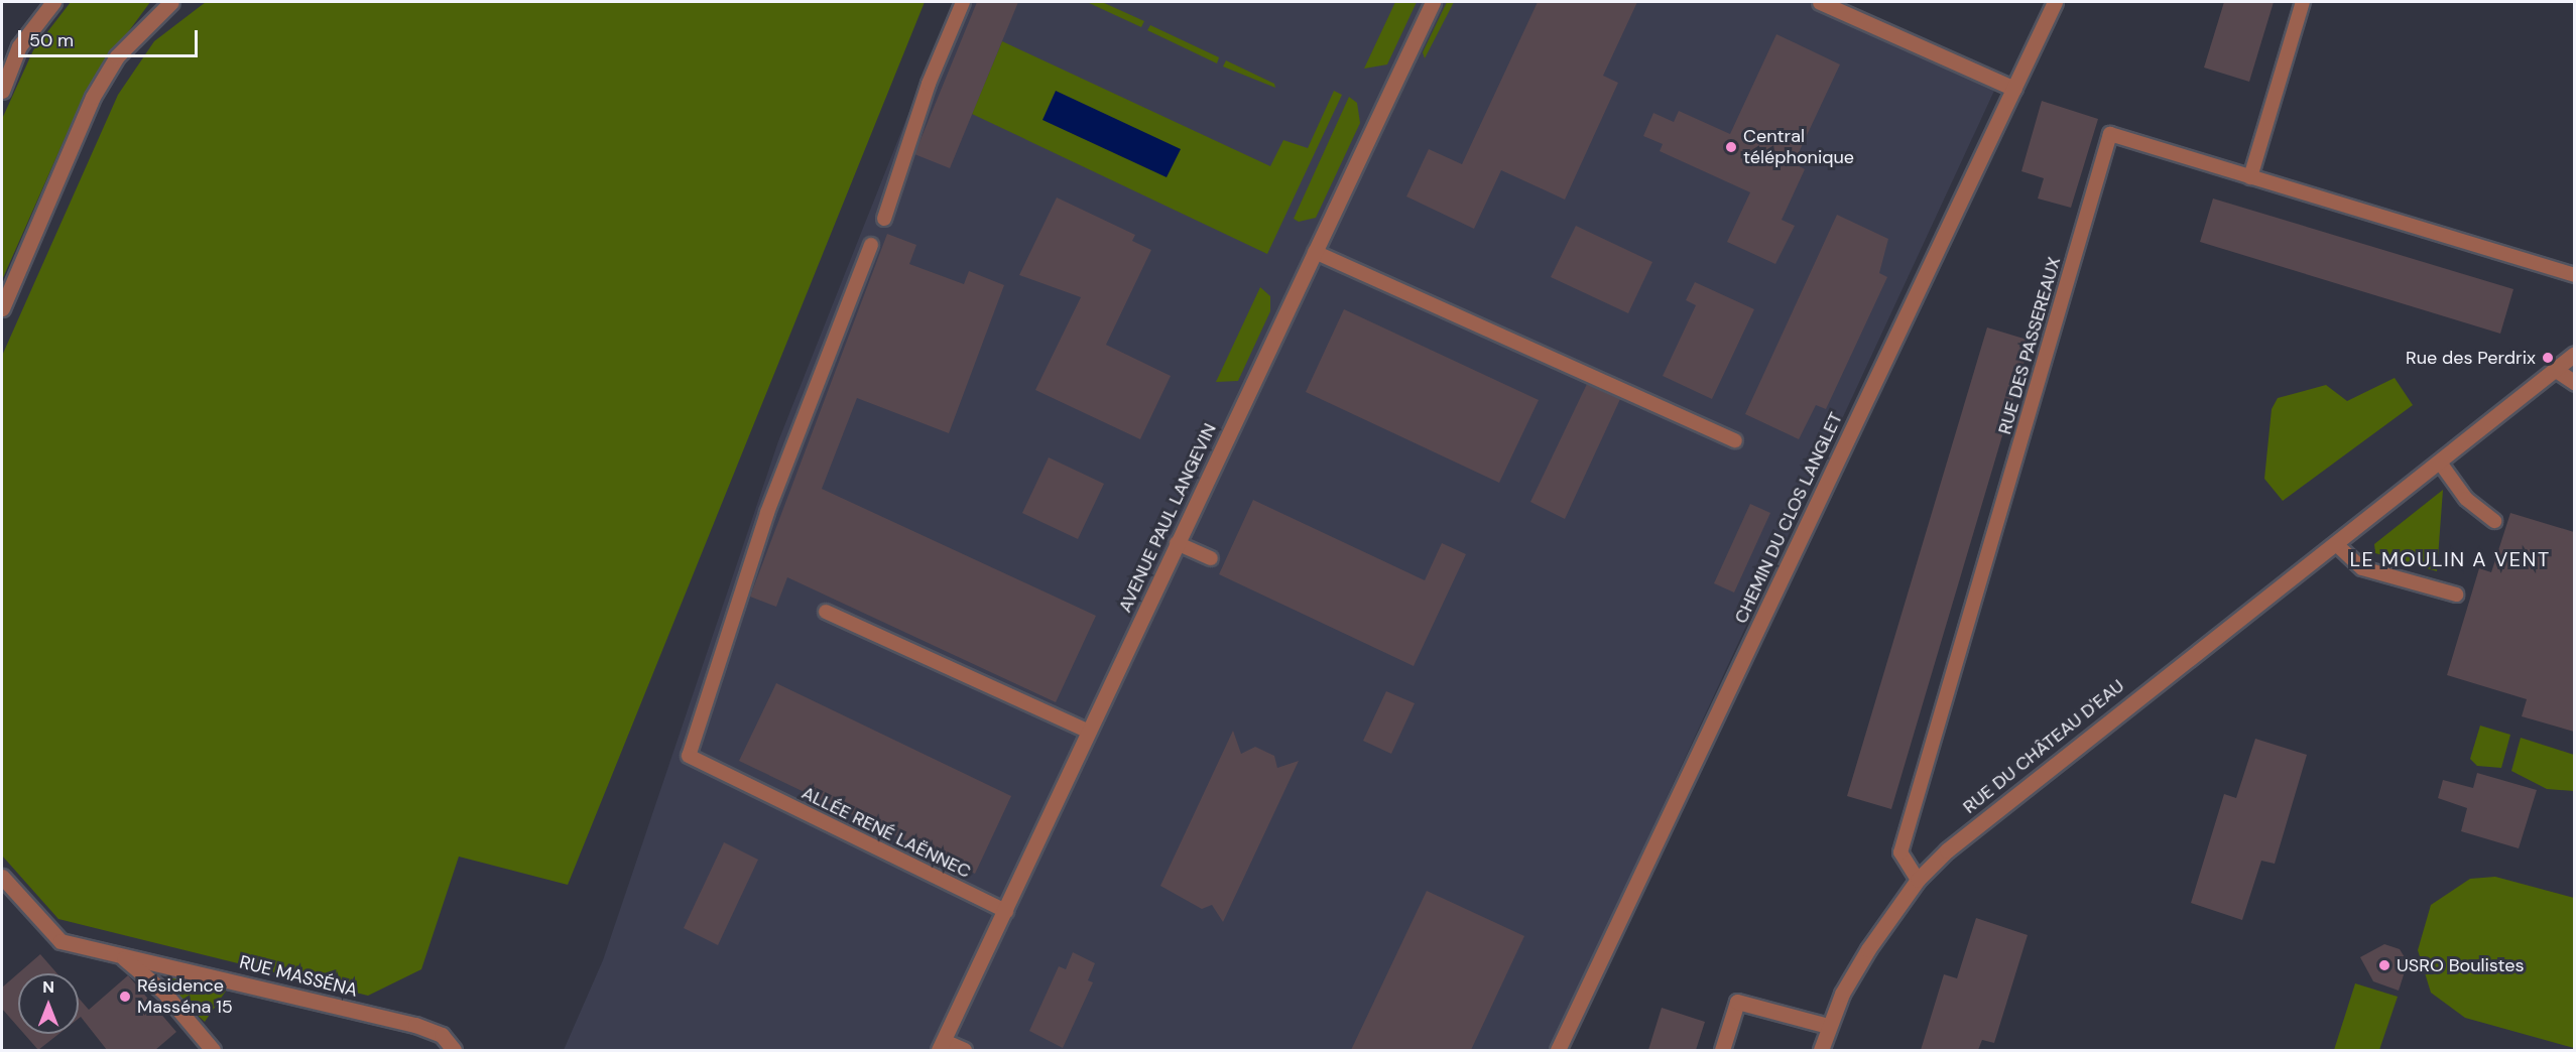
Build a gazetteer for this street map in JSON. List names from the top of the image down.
{
  "streets": {
    "street": [
      "AVENUE PAUL LANGEVIN",
      "CHEMIN DU CLOS LANGLET",
      "RUE DU CHÂTEAU D'EAU",
      "RUE MASSÉNA"
    ],
    "lane": ["RUE DES PASSEREAUX", "ALLÉE RENÉ LAËNNEC"]
  },
  "crossings": [
    ["RUE DES PASSEREAUX", "RUE DU CHÂTEAU D'EAU"],
    ["AVENUE PAUL LANGEVIN", "ALLÉE RENÉ LAËNNEC"]
  ],
  "districts": ["LE MOULIN A VENT"],
  "places": [
    "Central téléphonique",
    "Rue des Perdrix",
    "USRO Boulistes",
    "Résidence Masséna 15"
  ],
  "scale_bar": "50 m",
  "north": "top"
}
